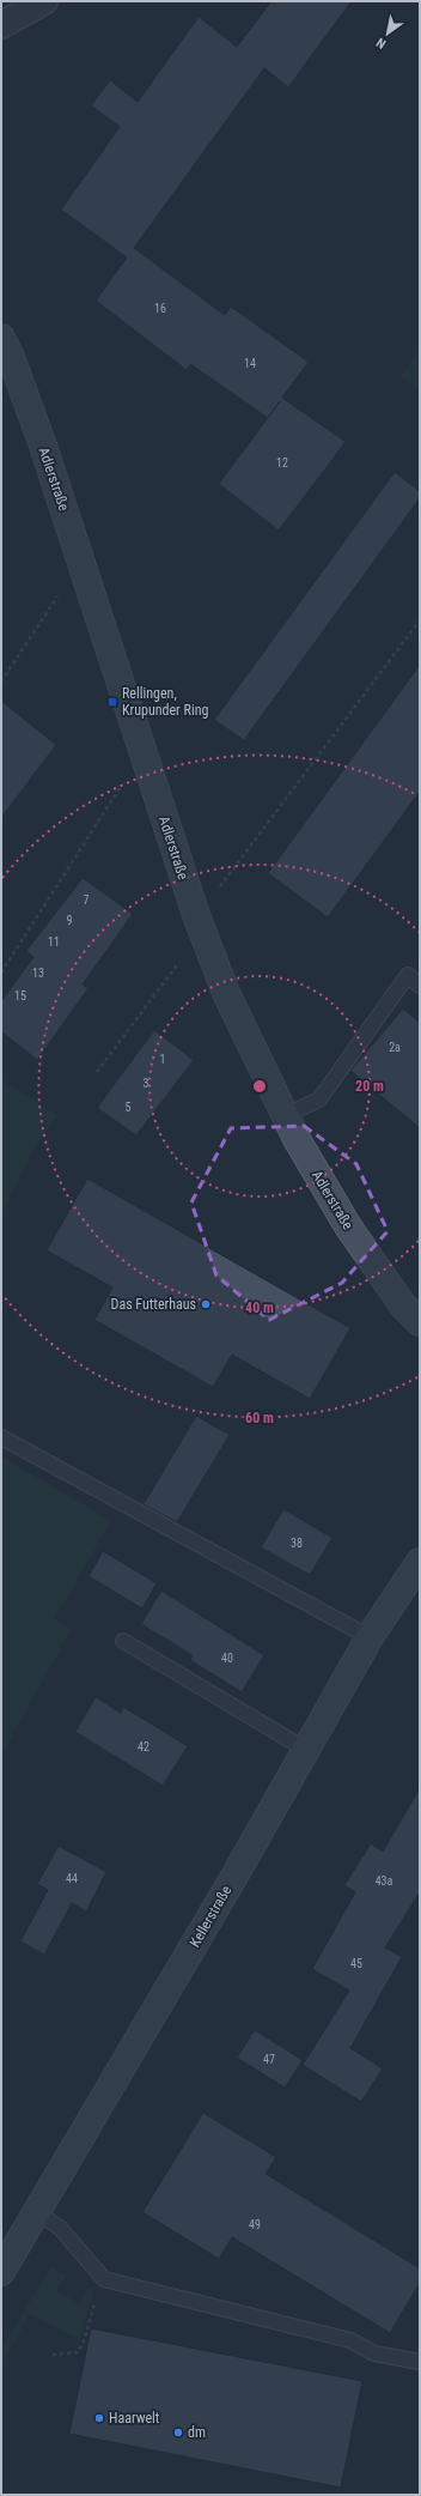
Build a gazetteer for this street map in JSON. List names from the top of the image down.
{
  "streets": {
    "street": ["Adlerstraße", "Kellerstraße"]
  },
  "places": {
    "transit": ["Rellingen, Krupunder Ring"],
    "other": ["Das Futterhaus", "Haarwelt", "dm"]
  },
  "house_numbers": [
    "16",
    "14",
    "12",
    "7",
    "9",
    "11",
    "13",
    "15",
    "2a",
    "1",
    "3",
    "5",
    "38",
    "40",
    "42",
    "44",
    "43a",
    "45",
    "47",
    "49"
  ],
  "north": "bottom left",
  "rings": ["20 m", "40 m", "60 m"]
}
